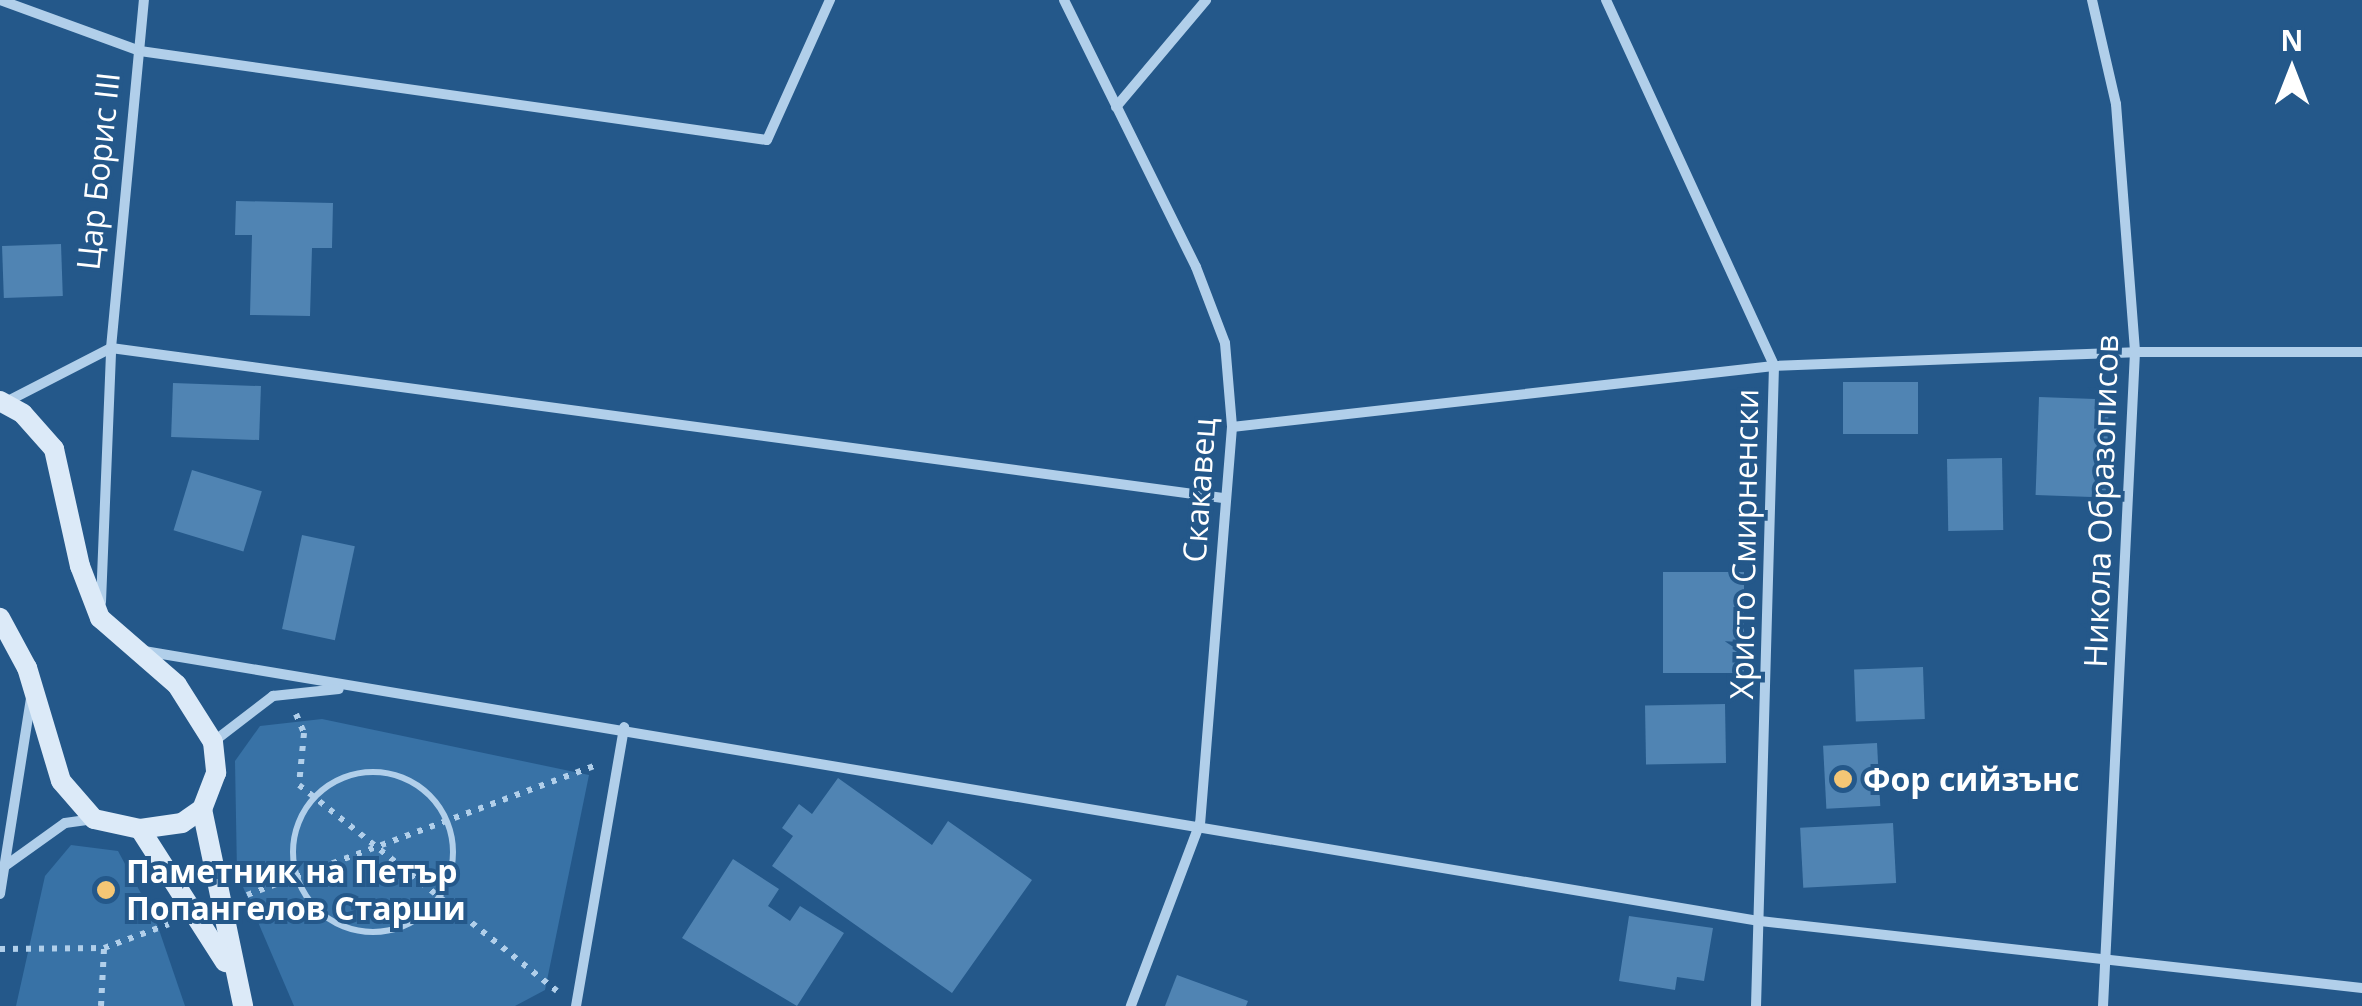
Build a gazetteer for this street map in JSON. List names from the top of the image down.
{
  "streets": {
    "street": [
      "Цар Борис III",
      "Скакавец",
      "Никола Образописов",
      "Христо Смирненски"
    ]
  },
  "places": ["Фор сийзънс", "Паметник на Петър Попангелов Старши"],
  "north": "top"
}
